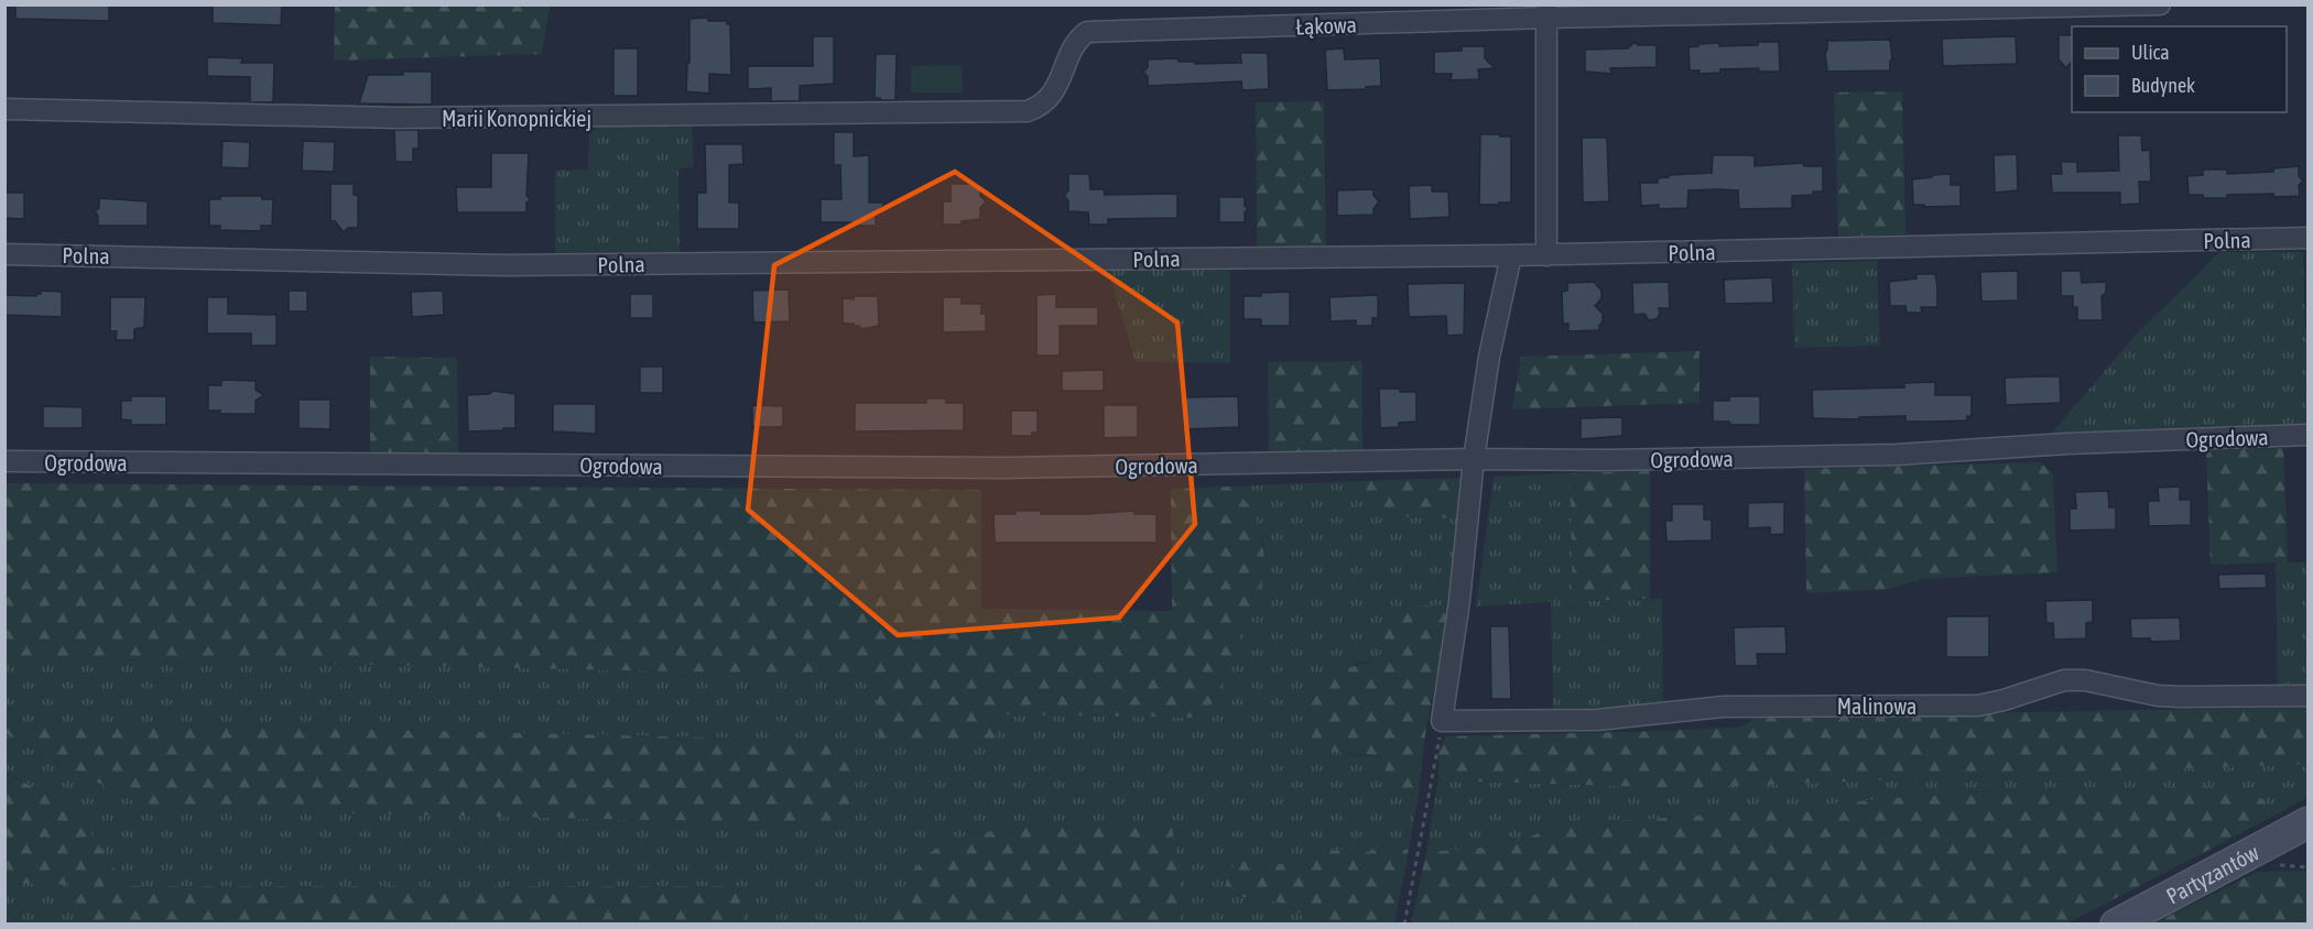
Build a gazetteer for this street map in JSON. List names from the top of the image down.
{
  "streets": {
    "street": [
      "Łąkowa",
      "Marii Konopnickiej",
      "Polna",
      "Ogrodowa",
      "Malinowa",
      "Partyzantów"
    ]
  },
  "crossings": [
    ["Łąkowa", "Marii Konopnickiej"]
  ],
  "legend": ["Ulica", "Budynek"]
}
